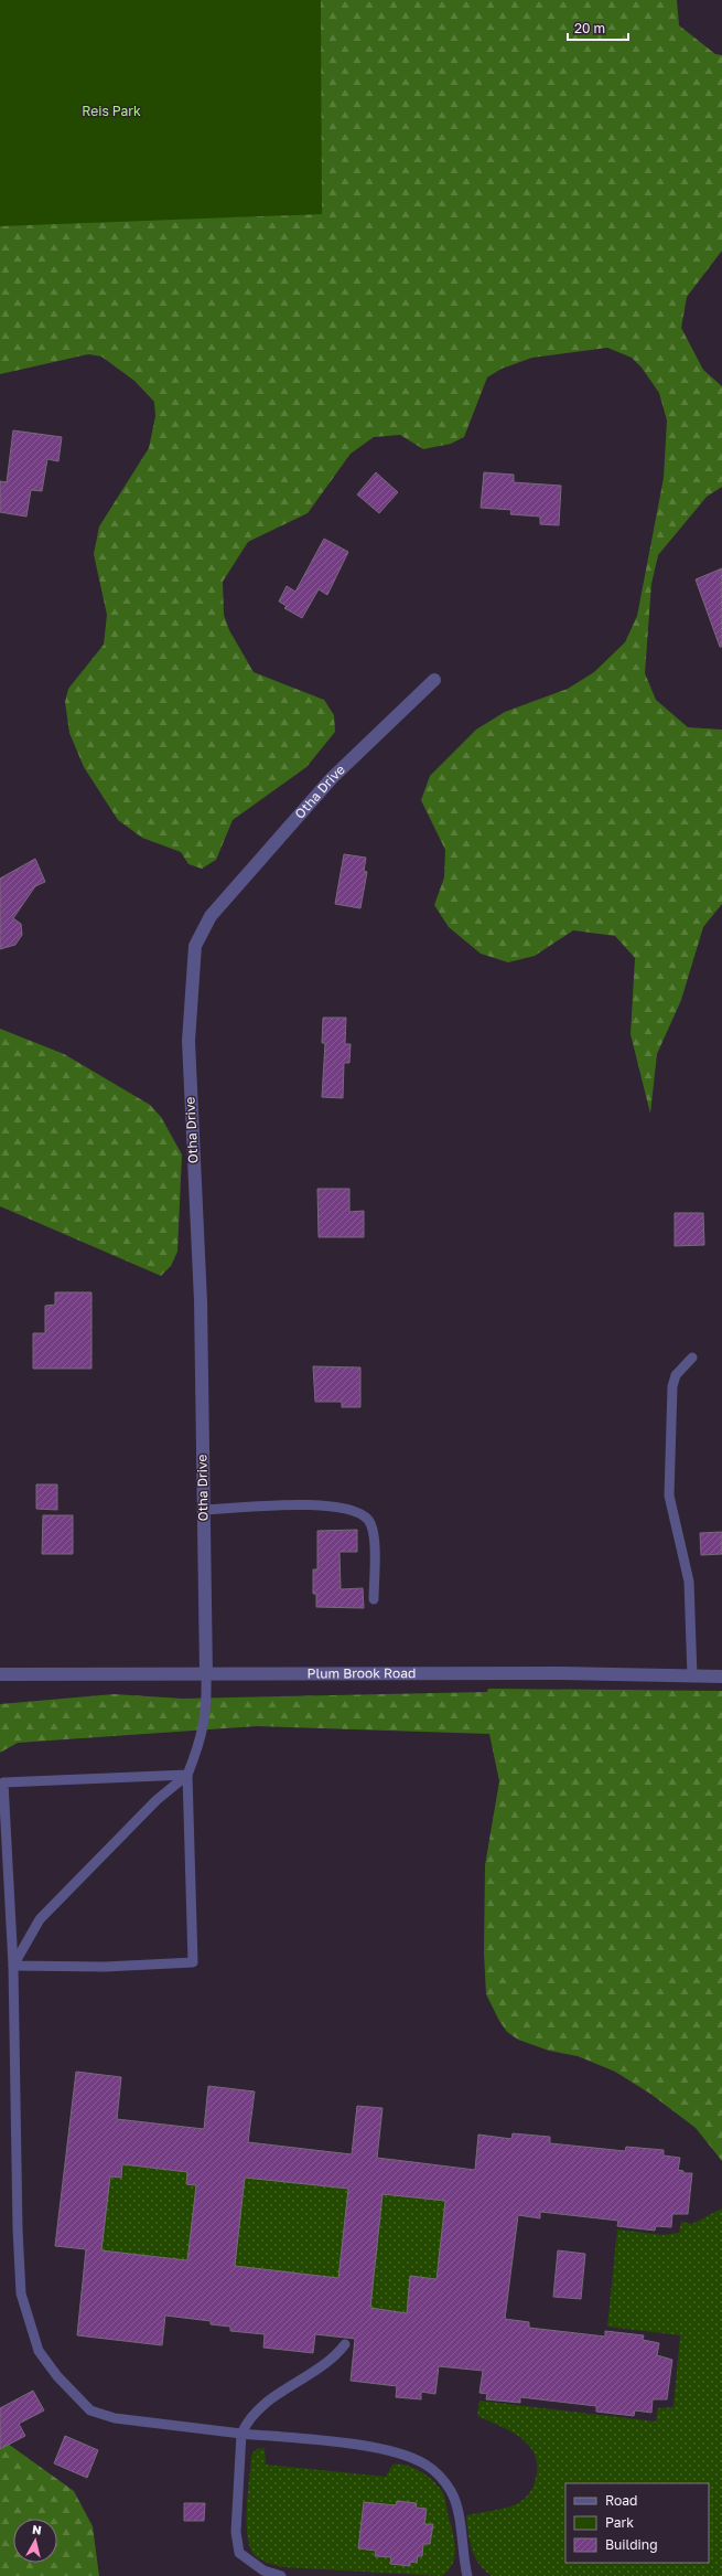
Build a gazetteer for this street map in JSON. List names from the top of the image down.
{
  "streets": {
    "street": ["Otha Drive", "Plum Brook Road"]
  },
  "crossings": [
    ["Otha Drive", "Plum Brook Road"]
  ],
  "parks": ["Reis Park"],
  "legend": ["Road", "Park", "Building"],
  "scale_bar": "20 m",
  "north": "top"
}
